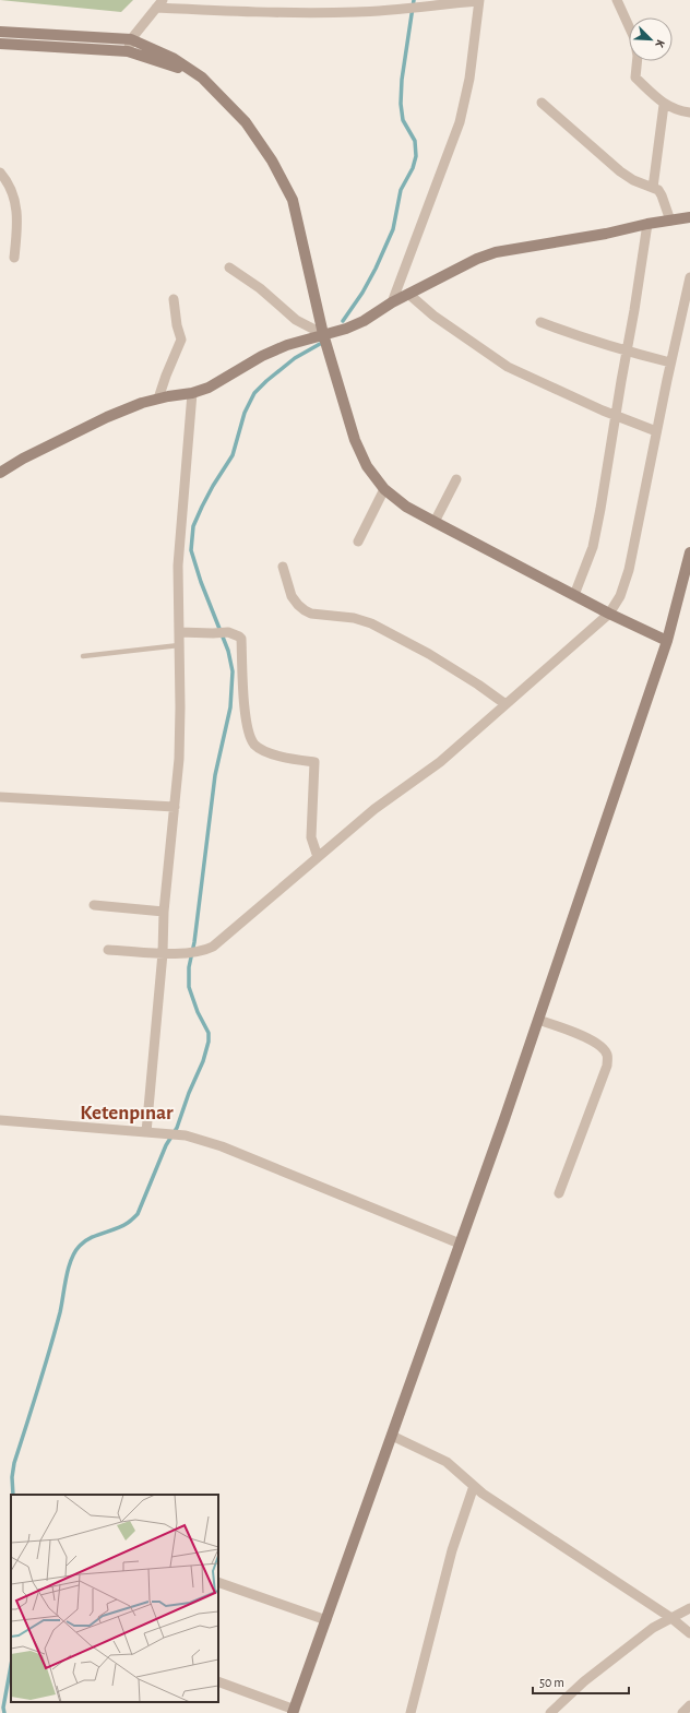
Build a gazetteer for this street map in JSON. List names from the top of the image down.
{
  "districts": ["Ketenpınar"],
  "scale_bar": "50 m",
  "north": "bottom right"
}
